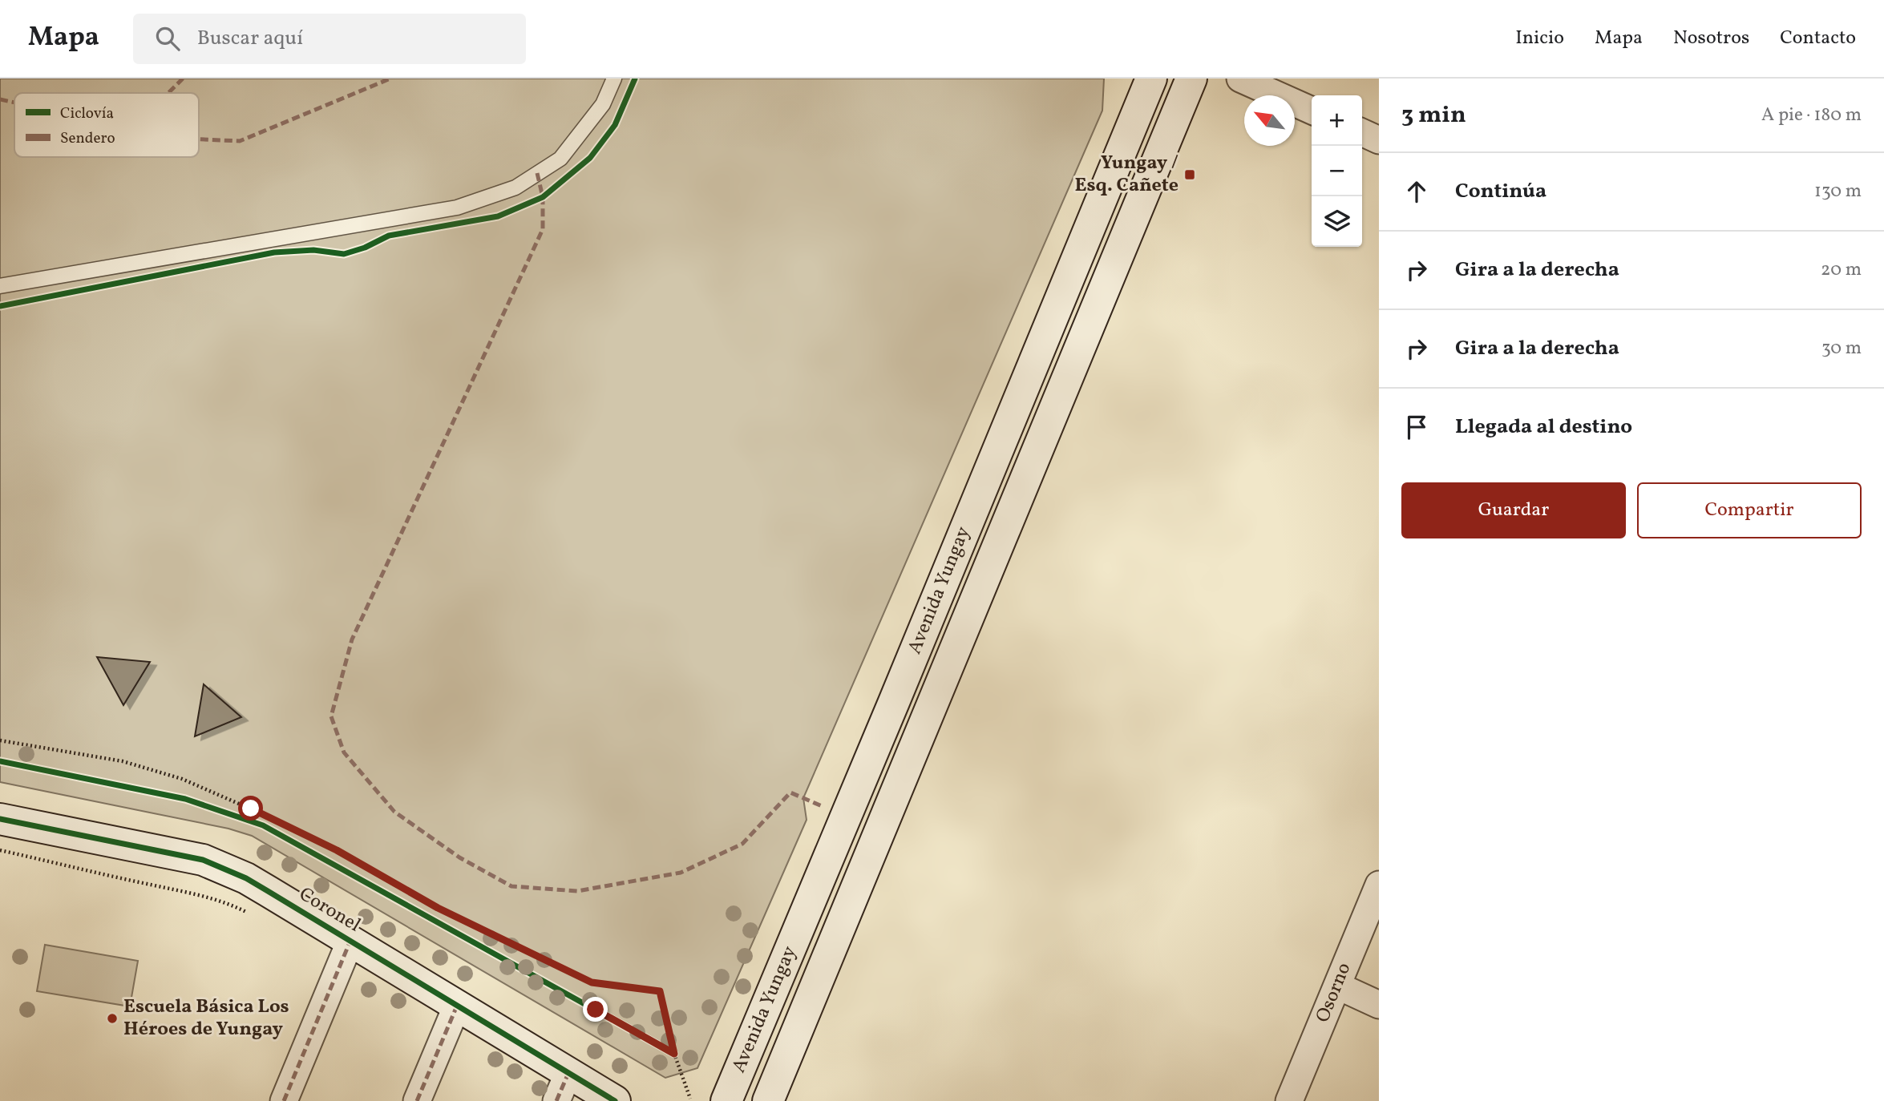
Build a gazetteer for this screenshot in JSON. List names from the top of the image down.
{
  "streets": {
    "main road": ["Avenida Yungay", "Coronel"],
    "street": ["Osorno"]
  },
  "places": {
    "transit": ["Yungay / Esq. Cañete"],
    "other": ["Escuela Básica Los Héroes de Yungay"]
  },
  "legend": ["Ciclovía", "Sendero"],
  "north": "top left",
  "page": {
    "header": "Mapa",
    "search": "Buscar aquí",
    "nav": [
      "Inicio",
      "Mapa",
      "Nosotros",
      "Contacto"
    ],
    "heading": ["3 min", "A pie · 180 m"],
    "map_buttons": ["+", "−"],
    "list": [
      ["Continúa", "130 m"],
      ["Gira a la derecha", "20 m"],
      ["Gira a la derecha", "30 m"],
      "Llegada al destino"
    ],
    "buttons": ["Guardar", "Compartir"]
  }
}
